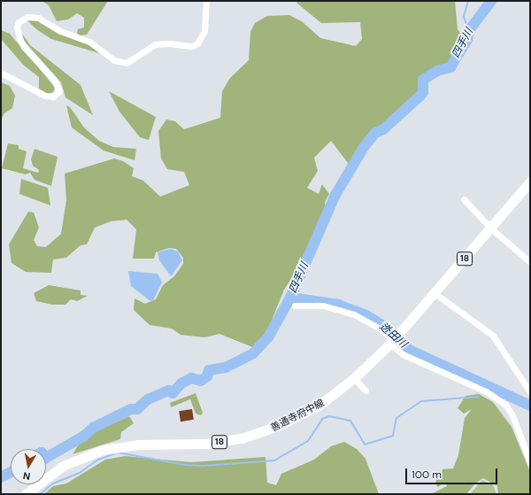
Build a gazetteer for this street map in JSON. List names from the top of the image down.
{
  "streets": {
    "main road": ["18", "善通寺府中線"]
  },
  "water": ["四手川", "迯田川"],
  "scale_bar": "100 m",
  "north": "bottom"
}
